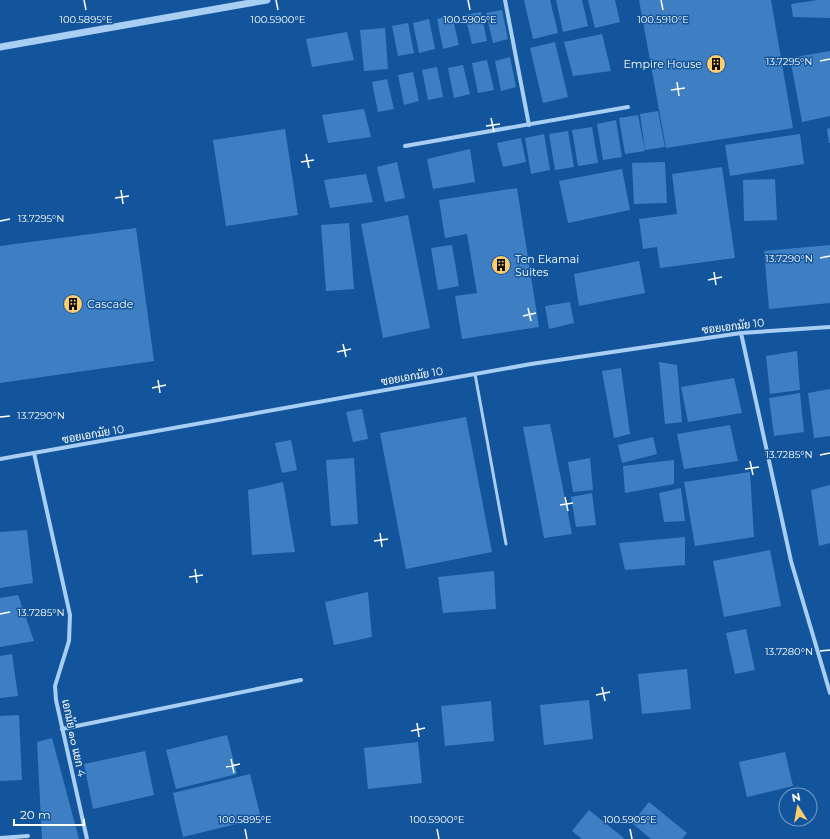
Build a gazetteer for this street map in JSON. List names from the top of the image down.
{
  "streets": {
    "street": ["ซอยเอกมัย 10", "เอกมัย ๑๐ แยก 4"]
  },
  "crossings": [
    ["ซอยเอกมัย 10", "เอกมัย ๑๐ แยก 4"]
  ],
  "places": {
    "building": ["Empire House", "Ten Ekamai Suites", "Cascade"]
  },
  "scale_bar": "20 m",
  "north": "top",
  "coordinates": [
    "100.5895°E",
    "100.5900°E",
    "100.5905°E",
    "100.5910°E",
    "13.7295°N",
    "13.7290°N",
    "13.7285°N",
    "13.7280°N"
  ]
}
